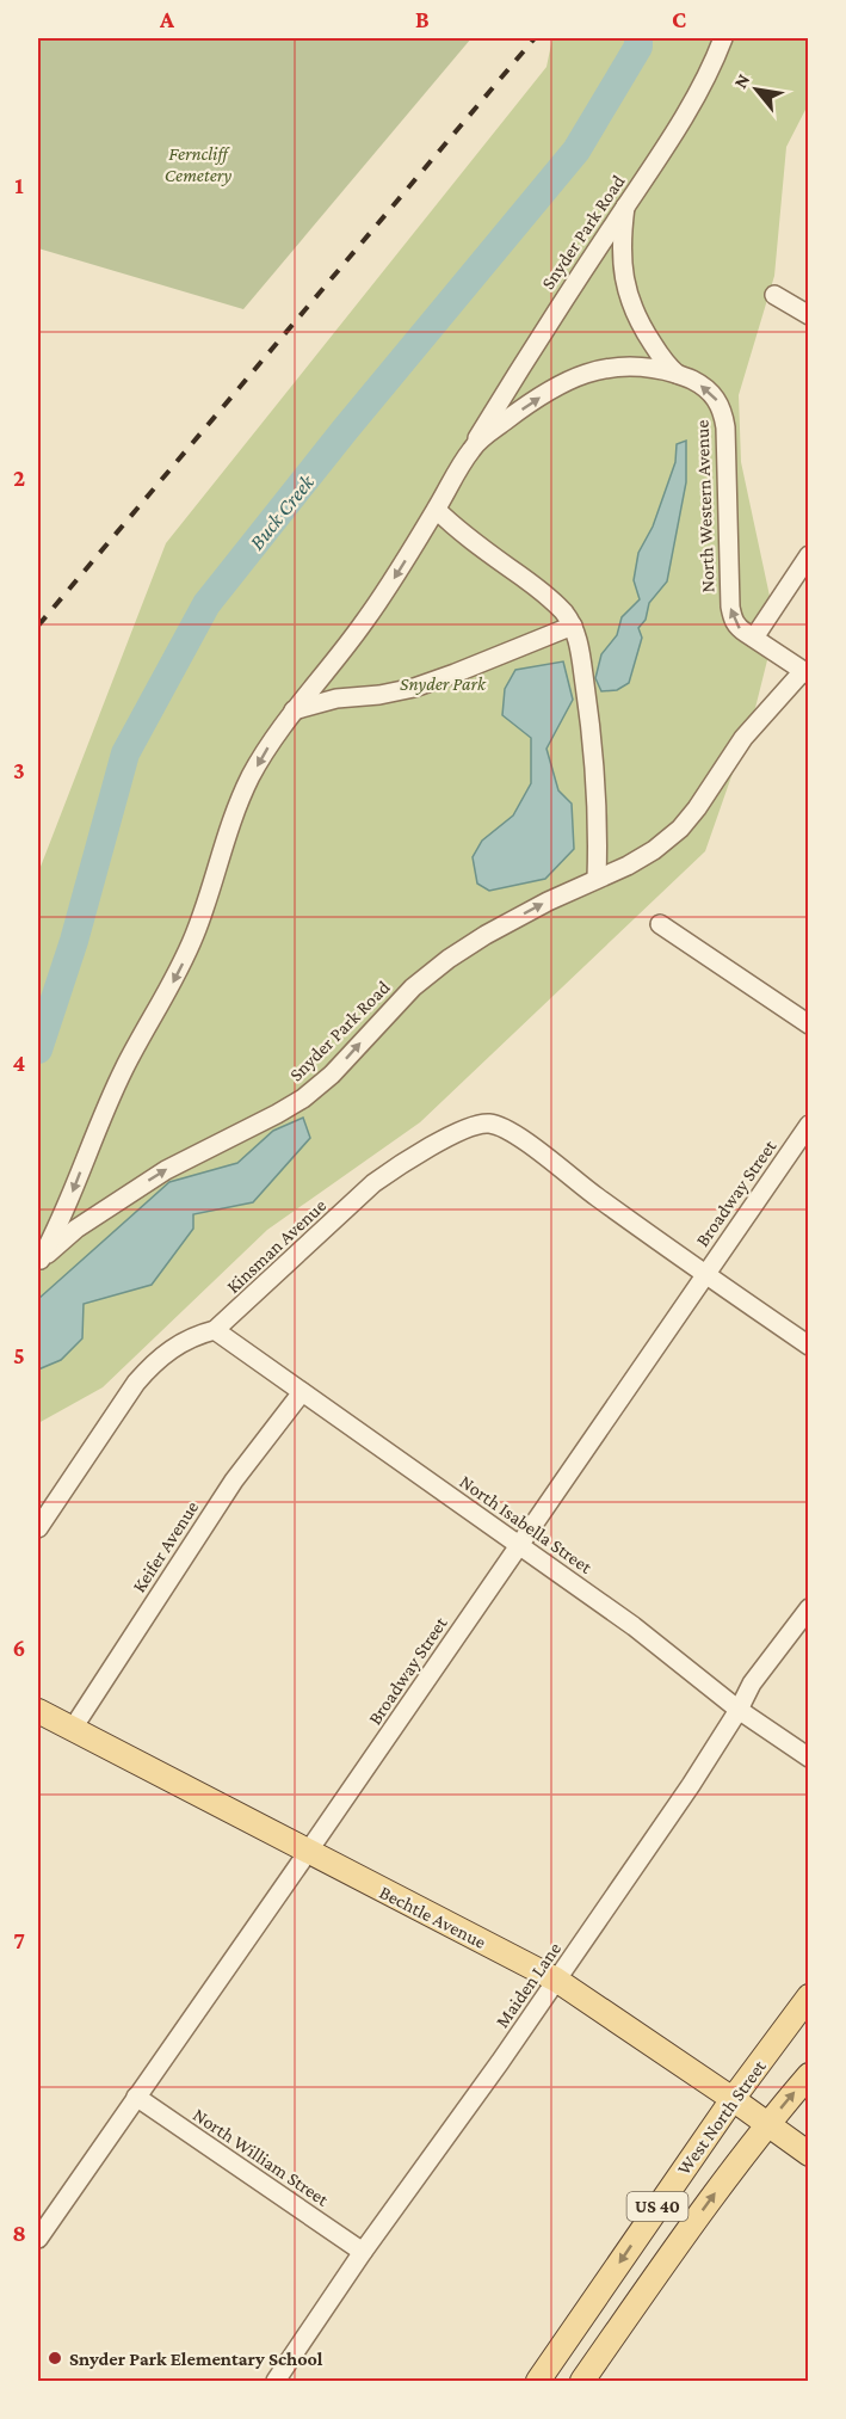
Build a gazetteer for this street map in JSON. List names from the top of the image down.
{
  "streets": {
    "main road": ["Bechtle Avenue", "West North Street", "US 40"],
    "street": [
      "Snyder Park Road",
      "North Western Avenue",
      "Broadway Street",
      "Kinsman Avenue",
      "North Isabella Street",
      "Keifer Avenue",
      "Maiden Lane",
      "North William Street"
    ]
  },
  "crossings": [
    ["Snyder Park Road", "North Western Avenue"],
    ["Broadway Street", "Kinsman Avenue"],
    ["Broadway Street", "North Isabella Street"],
    ["Broadway Street", "Bechtle Avenue"],
    ["Broadway Street", "North William Street"],
    ["Kinsman Avenue", "North Isabella Street"],
    ["North Isabella Street", "Keifer Avenue"],
    ["North Isabella Street", "Maiden Lane"],
    ["Keifer Avenue", "Bechtle Avenue"],
    ["Bechtle Avenue", "Maiden Lane"],
    ["Bechtle Avenue", "West North Street"],
    ["Bechtle Avenue", "US 40"],
    ["Maiden Lane", "North William Street"],
    ["West North Street", "US 40"]
  ],
  "one_way": ["North Western Avenue"],
  "water": ["Buck Creek"],
  "parks": ["Ferncliff Cemetery", "Snyder Park"],
  "places": ["Snyder Park Elementary School"],
  "north": "top left",
  "grid": {
    "columns": ["A", "B", "C"],
    "rows": [
      "1",
      "2",
      "3",
      "4",
      "5",
      "6",
      "7",
      "8"
    ]
  }
}
